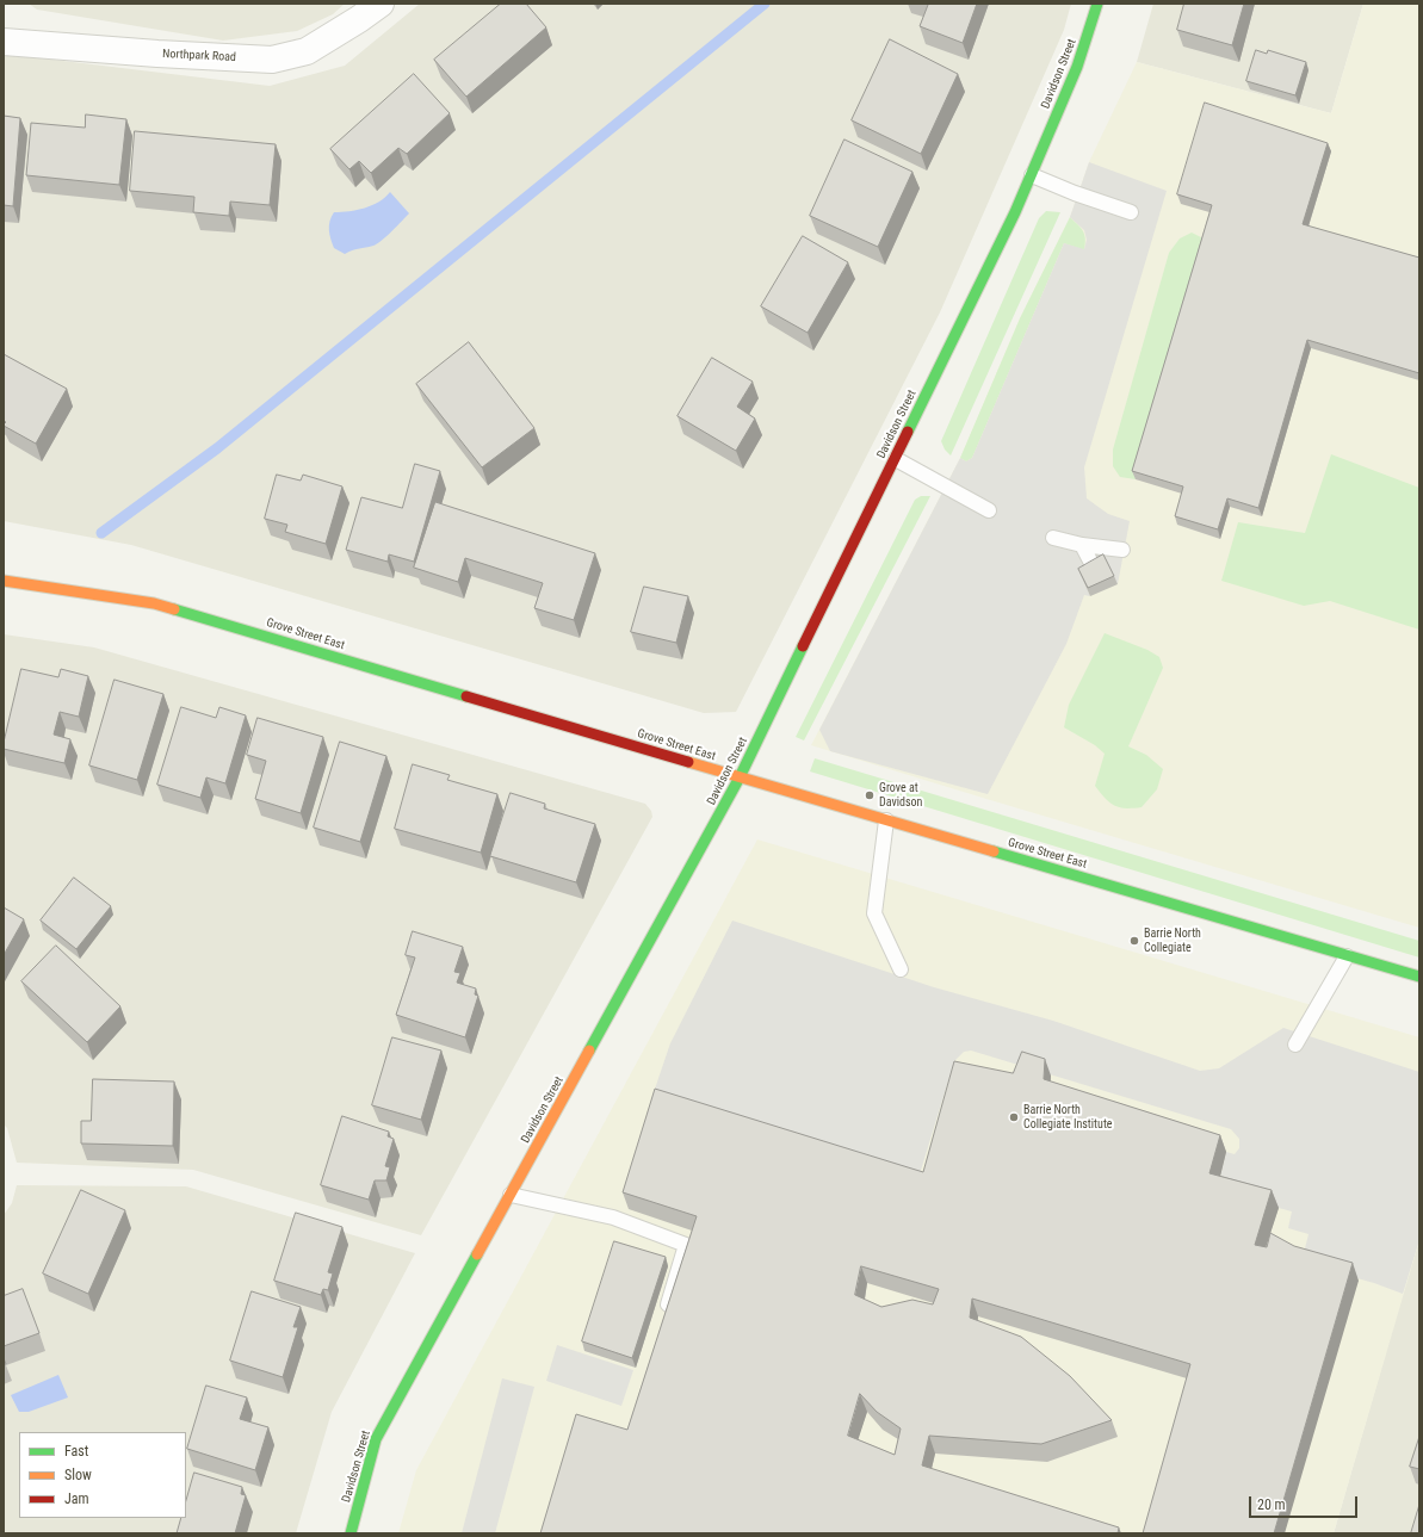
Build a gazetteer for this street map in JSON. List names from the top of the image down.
{
  "streets": {
    "street": ["Northpark Road", "Davidson Street", "Grove Street East"]
  },
  "crossings": [
    ["Davidson Street", "Grove Street East"]
  ],
  "places": ["Grove at Davidson", "Barrie North Collegiate", "Barrie North Collegiate Institute"],
  "legend": ["Fast", "Slow", "Jam"],
  "scale_bar": "20 m"
}
